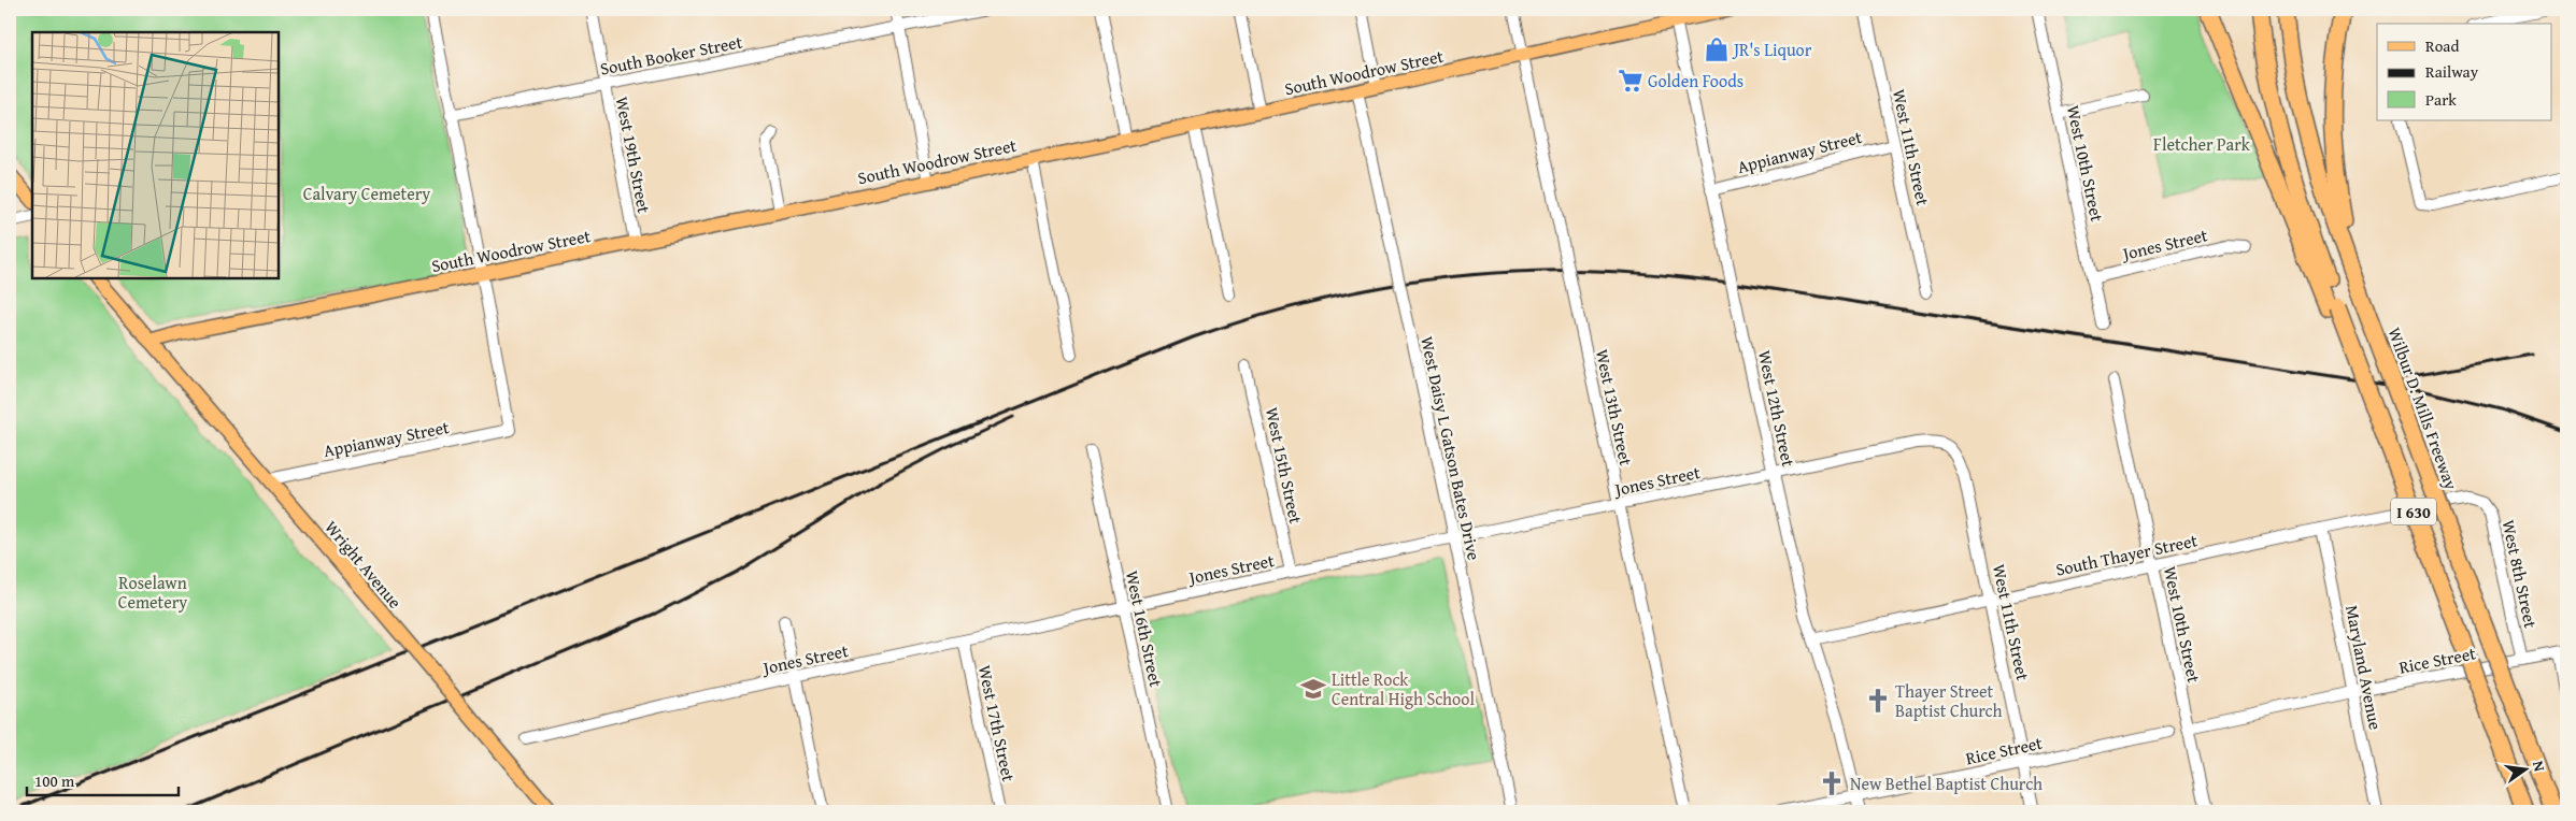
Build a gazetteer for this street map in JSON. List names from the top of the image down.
{
  "streets": {
    "highway": ["Wilbur D. Mills Freeway", "I 630"],
    "main road": ["South Woodrow Street", "Wright Avenue"],
    "street": [
      "South Booker Street",
      "West 11th Street",
      "Appianway Street",
      "West 19th Street",
      "West 10th Street",
      "Jones Street",
      "West 13th Street",
      "West 12th Street",
      "West Daisy L Gatson Bates Drive",
      "West 15th Street",
      "South Thayer Street",
      "West 8th Street",
      "West 16th Street",
      "Rice Street",
      "Maryland Avenue",
      "West 17th Street"
    ]
  },
  "crossings": [
    ["South Booker Street", "West 19th Street"],
    ["South Woodrow Street", "Appianway Street"],
    ["South Woodrow Street", "West 19th Street"],
    ["South Woodrow Street", "West 13th Street"],
    ["South Woodrow Street", "West 12th Street"],
    ["South Woodrow Street", "West Daisy L Gatson Bates Drive"],
    ["South Woodrow Street", "Wright Avenue"],
    ["West 11th Street", "Appianway Street"],
    ["West 11th Street", "Jones Street"],
    ["West 11th Street", "South Thayer Street"],
    ["West 11th Street", "Rice Street"],
    ["Appianway Street", "West 12th Street"],
    ["Appianway Street", "Wright Avenue"],
    ["West 10th Street", "Jones Street"],
    ["West 10th Street", "South Thayer Street"],
    ["West 10th Street", "Rice Street"],
    ["Jones Street", "West 13th Street"],
    ["Jones Street", "West 12th Street"],
    ["Jones Street", "West Daisy L Gatson Bates Drive"],
    ["Jones Street", "West 15th Street"],
    ["Jones Street", "West 16th Street"],
    ["Jones Street", "West 17th Street"],
    ["West 12th Street", "South Thayer Street"],
    ["West 12th Street", "Rice Street"],
    ["South Thayer Street", "West 8th Street"],
    ["South Thayer Street", "Maryland Avenue"],
    ["West 8th Street", "Rice Street"],
    ["Rice Street", "Maryland Avenue"]
  ],
  "parks": ["Fletcher Park", "Calvary Cemetery", "Roselawn Cemetery"],
  "places": {
    "shop": ["JR's Liquor"],
    "supermarket": ["Golden Foods"],
    "school or university": ["Little Rock Central High School"],
    "church": ["Thayer Street Baptist Church", "New Bethel Baptist Church"]
  },
  "legend": ["Road", "Railway", "Park"],
  "scale_bar": "100 m",
  "north": "right"
}
